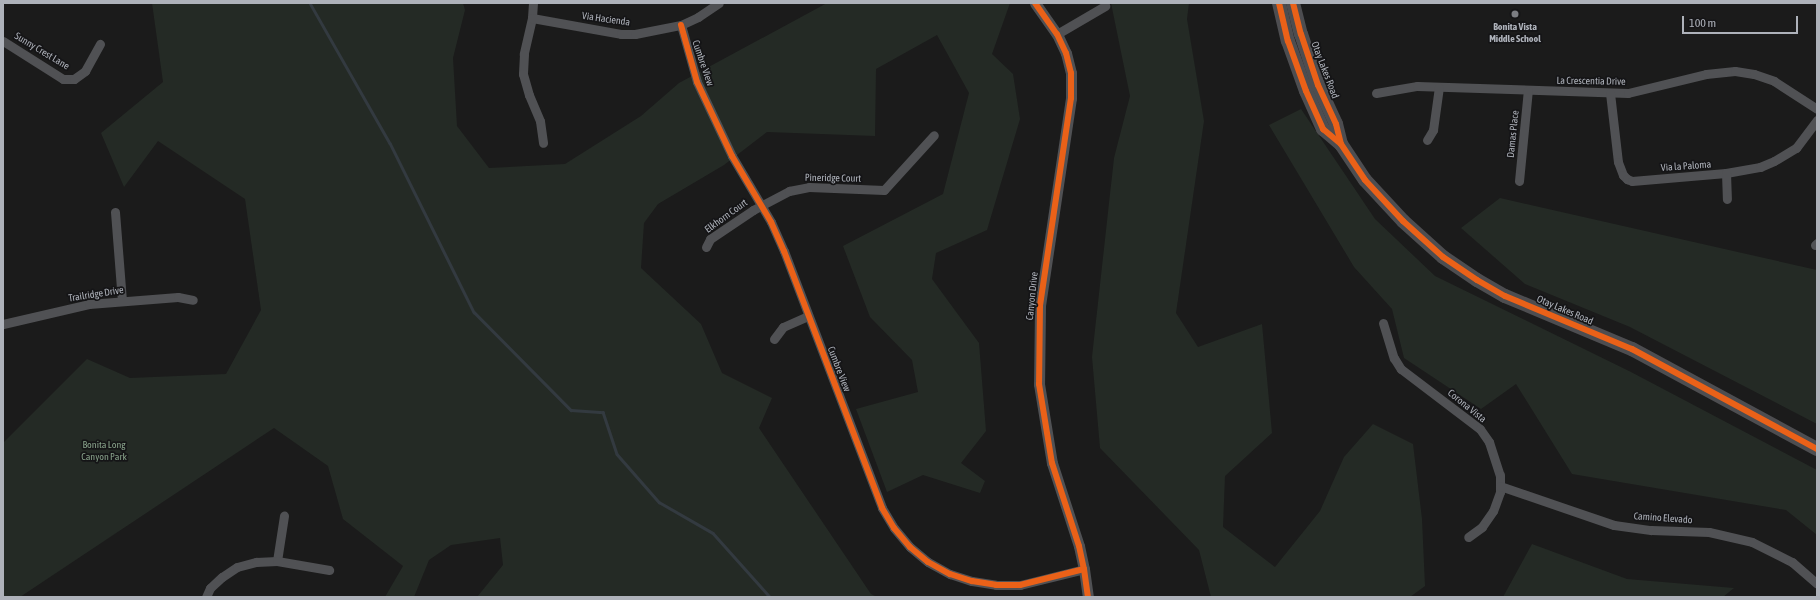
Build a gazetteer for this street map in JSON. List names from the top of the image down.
{
  "streets": {
    "main road": ["Otay Lakes Road"],
    "street": [
      "Via Hacienda",
      "Sunny Crest Lane",
      "Cumbre View",
      "La Crescentia Drive",
      "Damas Place",
      "Via la Paloma",
      "Pineridge Court",
      "Elkhorn Court",
      "Trailridge Drive",
      "Canyon Drive",
      "Corona Vista",
      "Camino Elevado"
    ]
  },
  "crossings": [
    ["Via Hacienda", "Cumbre View"],
    ["Cumbre View", "Pineridge Court"],
    ["Cumbre View", "Elkhorn Court"],
    ["Cumbre View", "Canyon Drive"],
    ["La Crescentia Drive", "Damas Place"],
    ["La Crescentia Drive", "Via la Paloma"],
    ["Pineridge Court", "Elkhorn Court"],
    ["Corona Vista", "Camino Elevado"]
  ],
  "parks": ["Bonita Long Canyon Park"],
  "places": ["Bonita Vista Middle School"],
  "scale_bar": "100 m"
}
